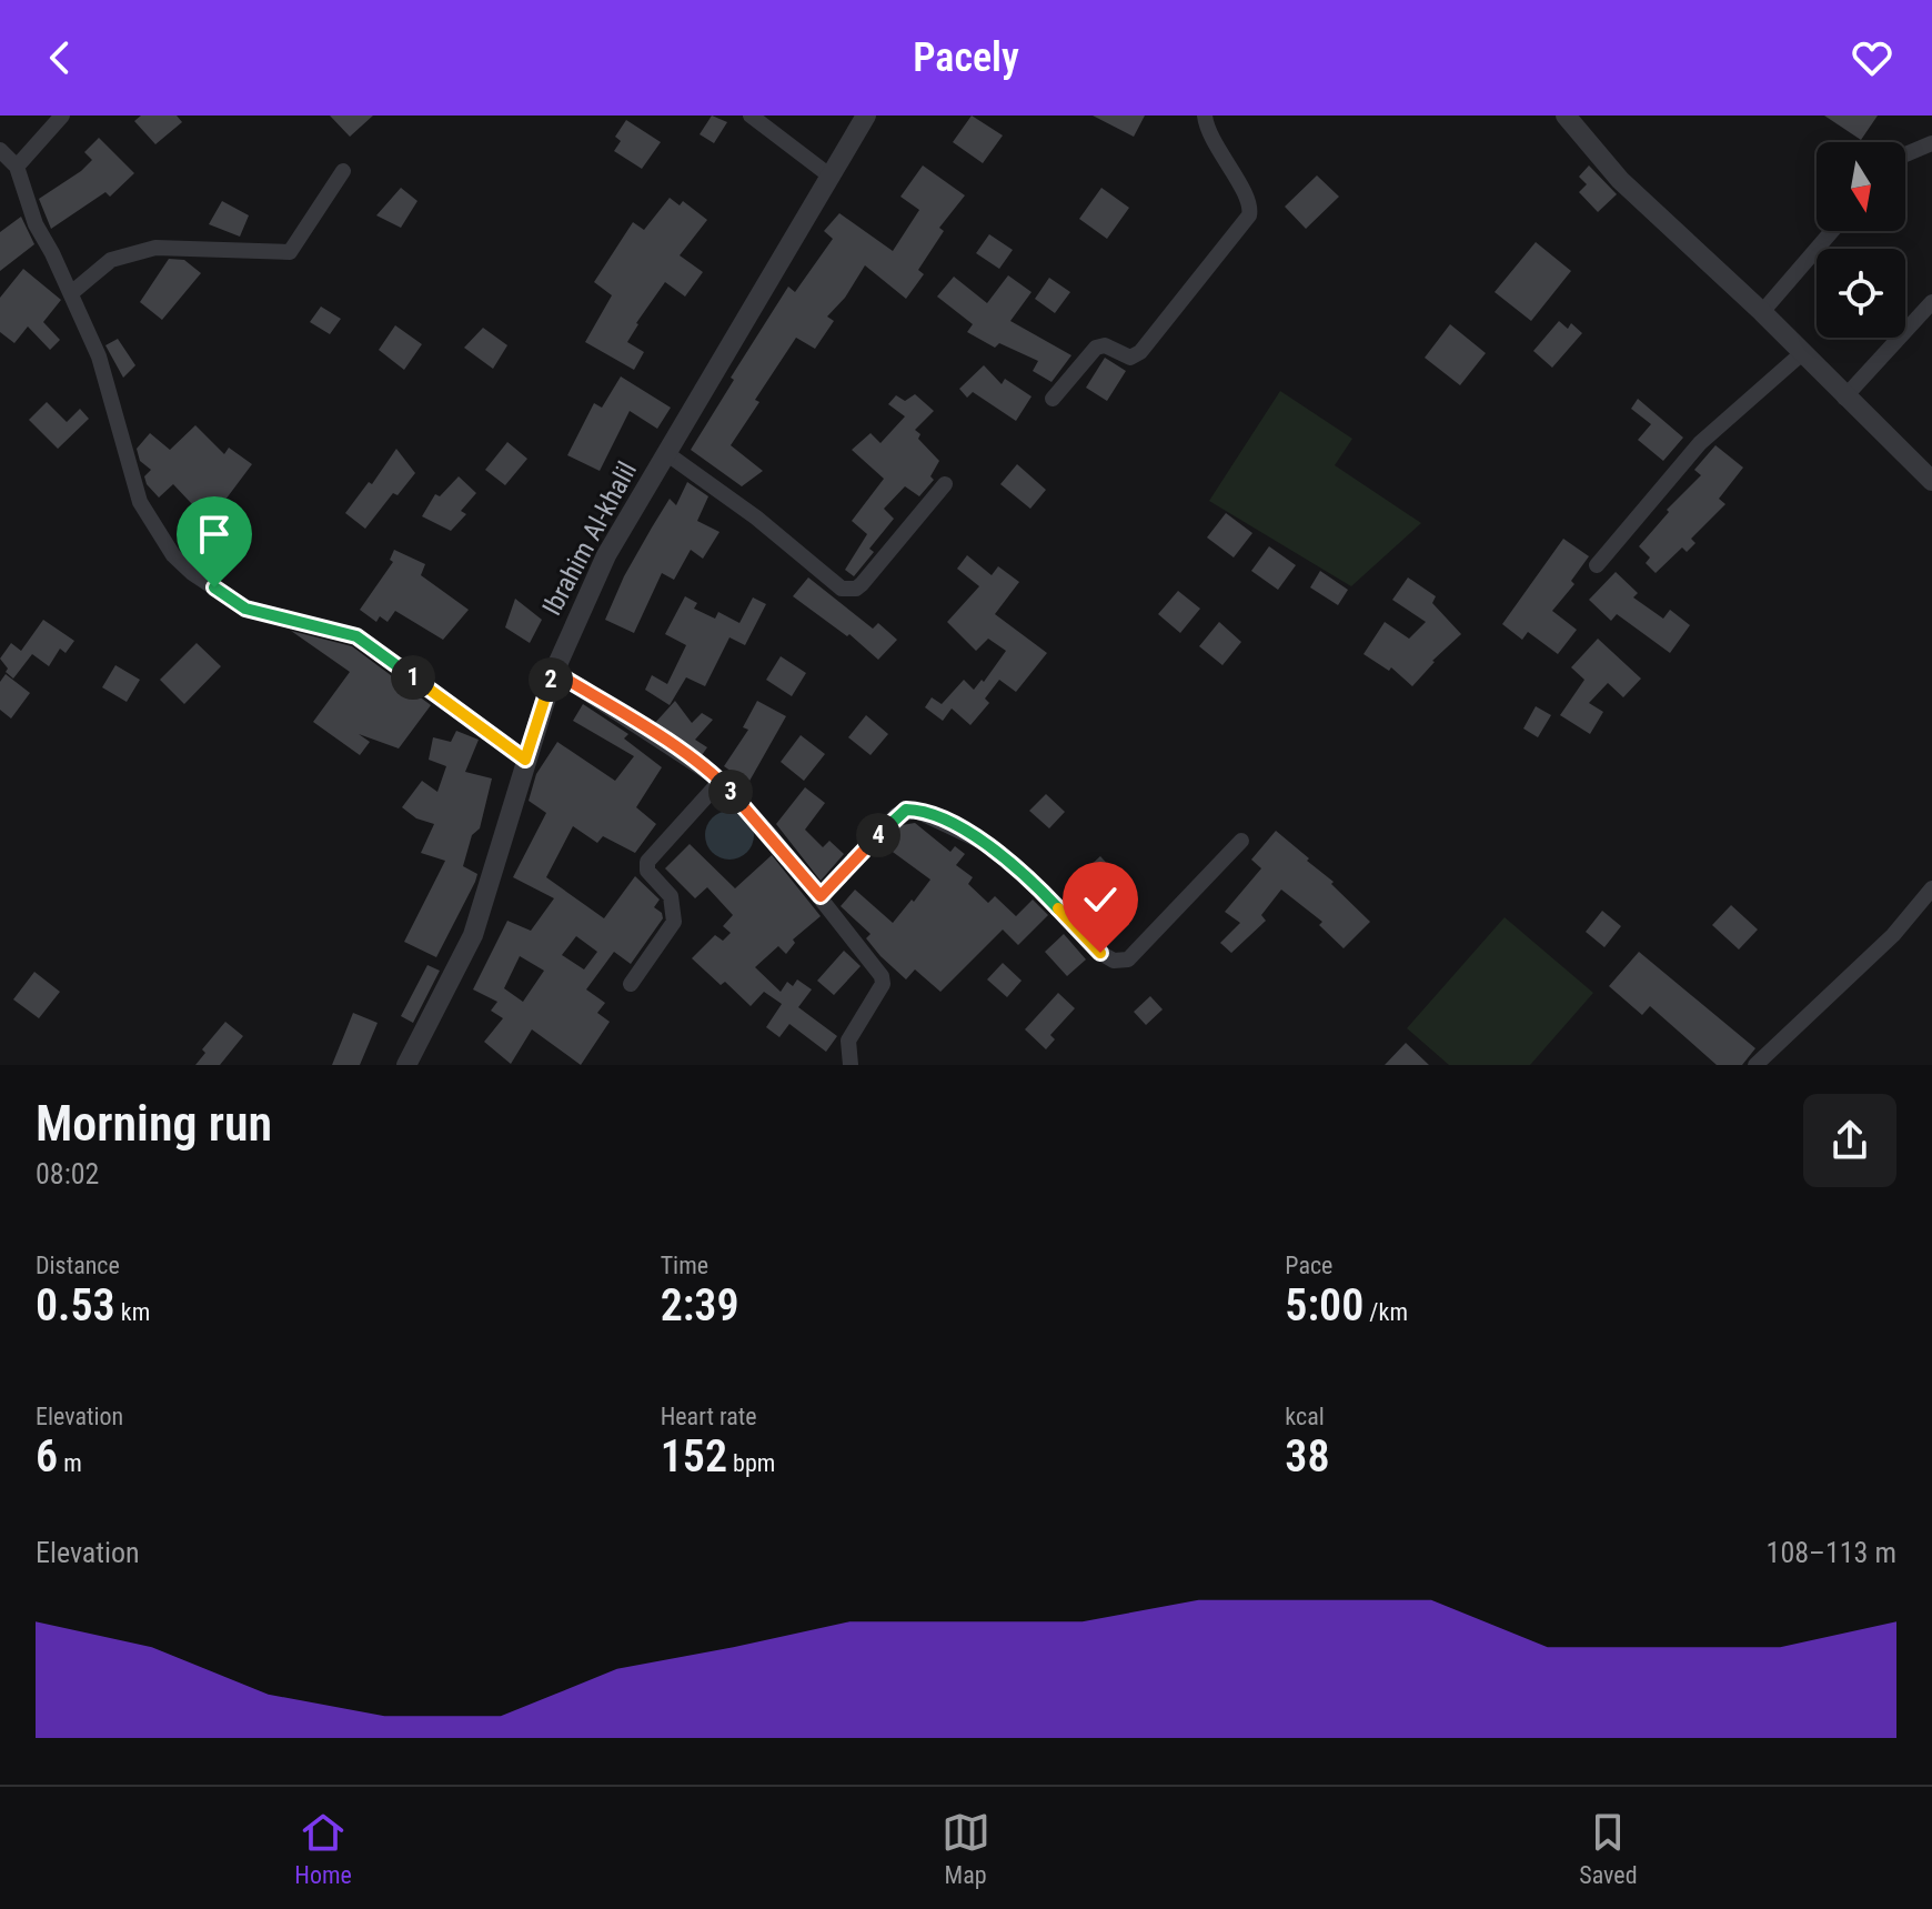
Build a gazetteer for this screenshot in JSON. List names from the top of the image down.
{
  "streets": {
    "street": ["Ibrahim Al-khalil"]
  },
  "north": "bottom",
  "page": {
    "header": "Pacely",
    "pins": [
      "1",
      "2",
      "3",
      "4"
    ],
    "heading": ["Morning run", "08:02"],
    "stats": [
      ["Distance", "0.53 km"],
      ["Time", "2:39"],
      ["Pace", "5:00 /km"],
      ["Elevation", "6 m"],
      ["Heart rate", "152 bpm"],
      ["kcal", "38"]
    ],
    "chart": ["Elevation", "108–113 m"],
    "tabs": ["Home", "Map", "Saved"]
  }
}
